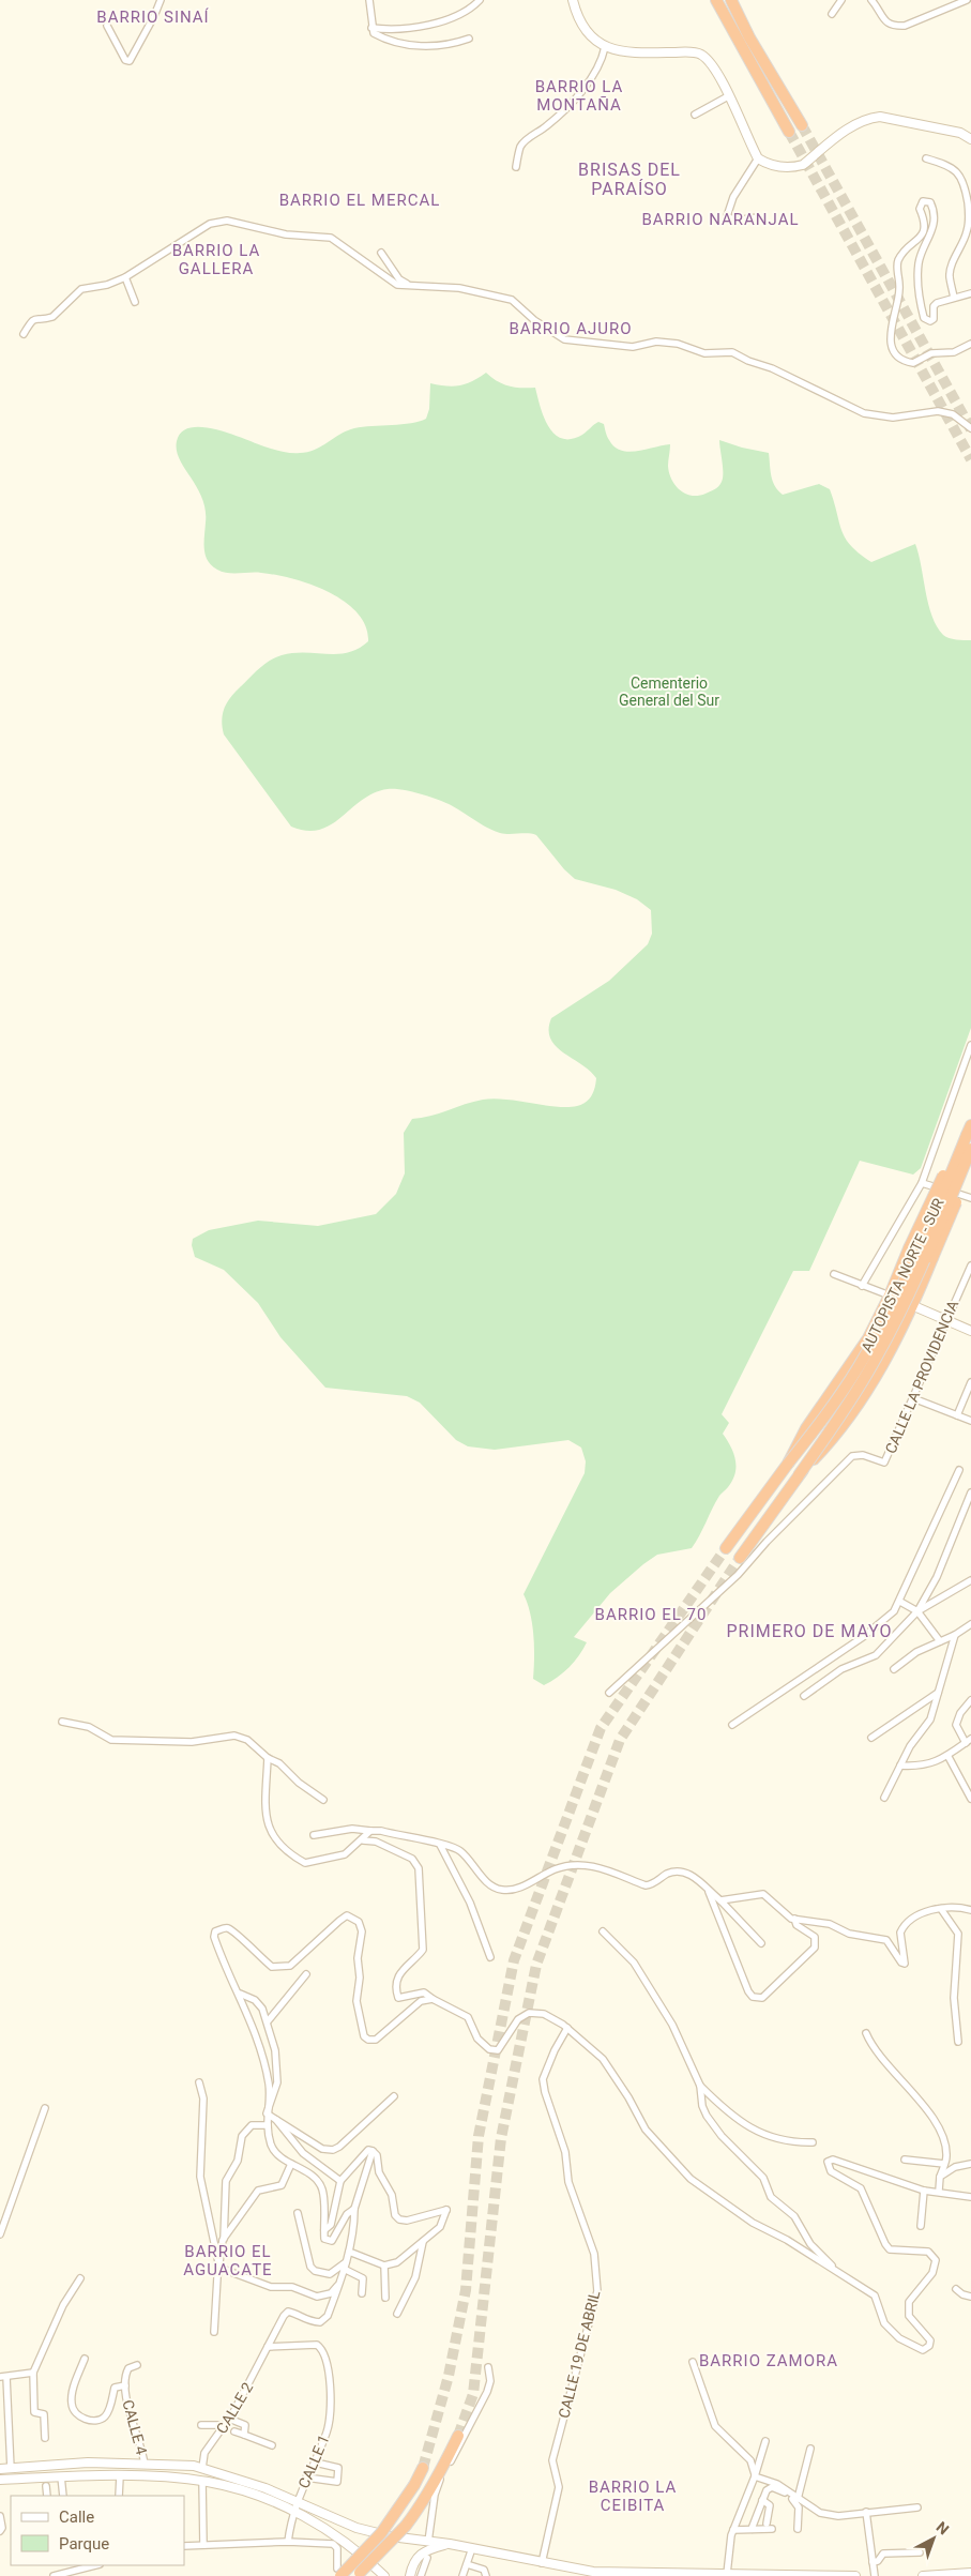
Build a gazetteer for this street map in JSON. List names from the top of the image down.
{
  "streets": {
    "highway": ["AUTOPISTA NORTE - SUR"],
    "street": [
      "CALLE LA PROVIDENCIA",
      "CALLE 19 DE ABRIL",
      "CALLE 2",
      "CALLE 4",
      "CALLE 1"
    ]
  },
  "crossings": [
    ["CALLE 2", "CALLE 1"]
  ],
  "districts": [
    "BARRIO SINAÍ",
    "BARRIO LA MONTAÑA",
    "BRISAS DEL PARAÍSO",
    "BARRIO EL MERCAL",
    "BARRIO NARANJAL",
    "BARRIO LA GALLERA",
    "BARRIO AJURO",
    "BARRIO EL 70",
    "PRIMERO DE MAYO",
    "BARRIO EL AGUACATE",
    "BARRIO ZAMORA",
    "BARRIO LA CEIBITA"
  ],
  "parks": ["Cementerio General del Sur"],
  "legend": ["Calle", "Parque"],
  "north": "top right"
}
